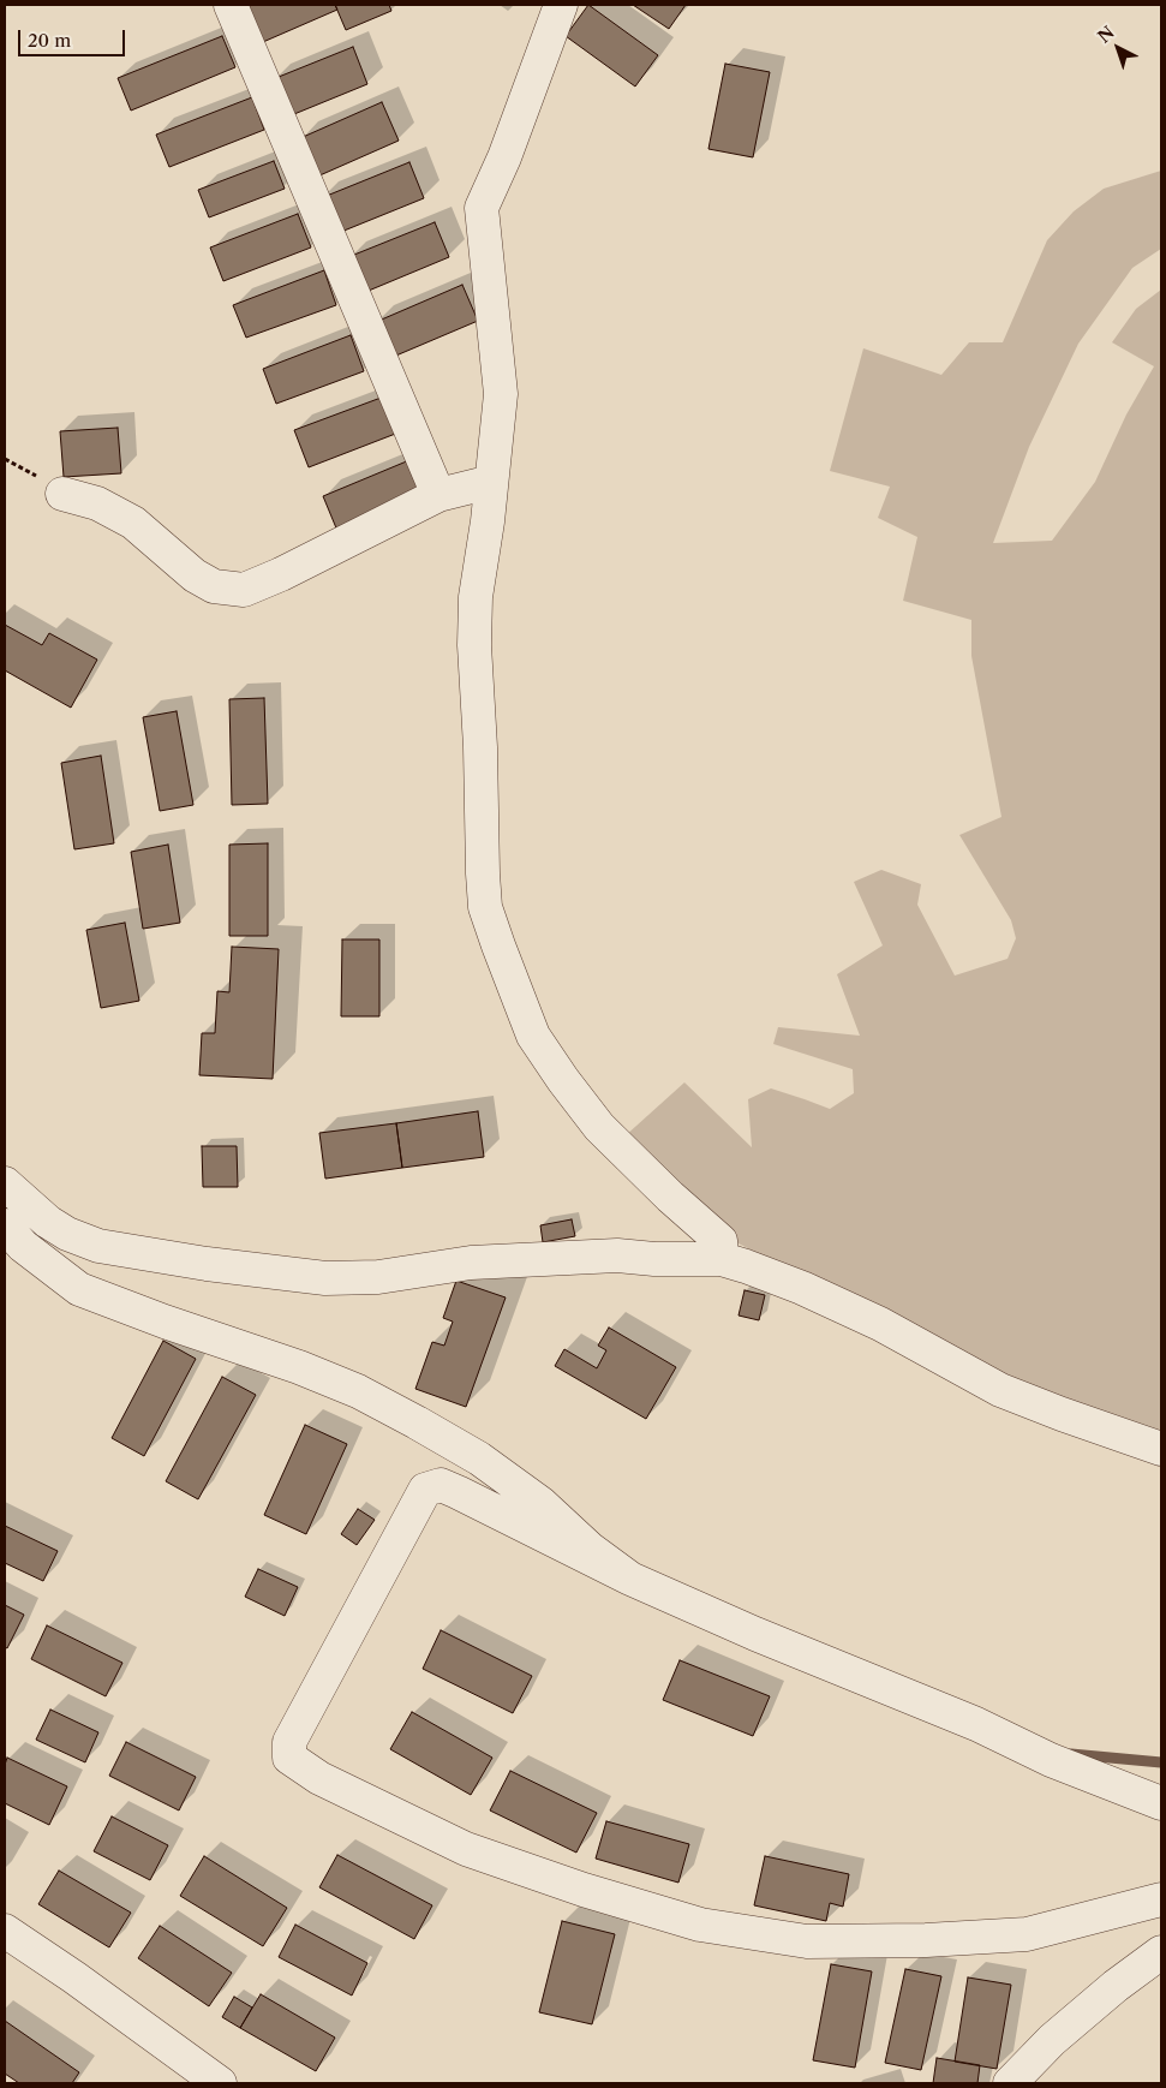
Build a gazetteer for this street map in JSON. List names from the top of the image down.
{
  "scale_bar": "20 m",
  "north": "top left"
}
